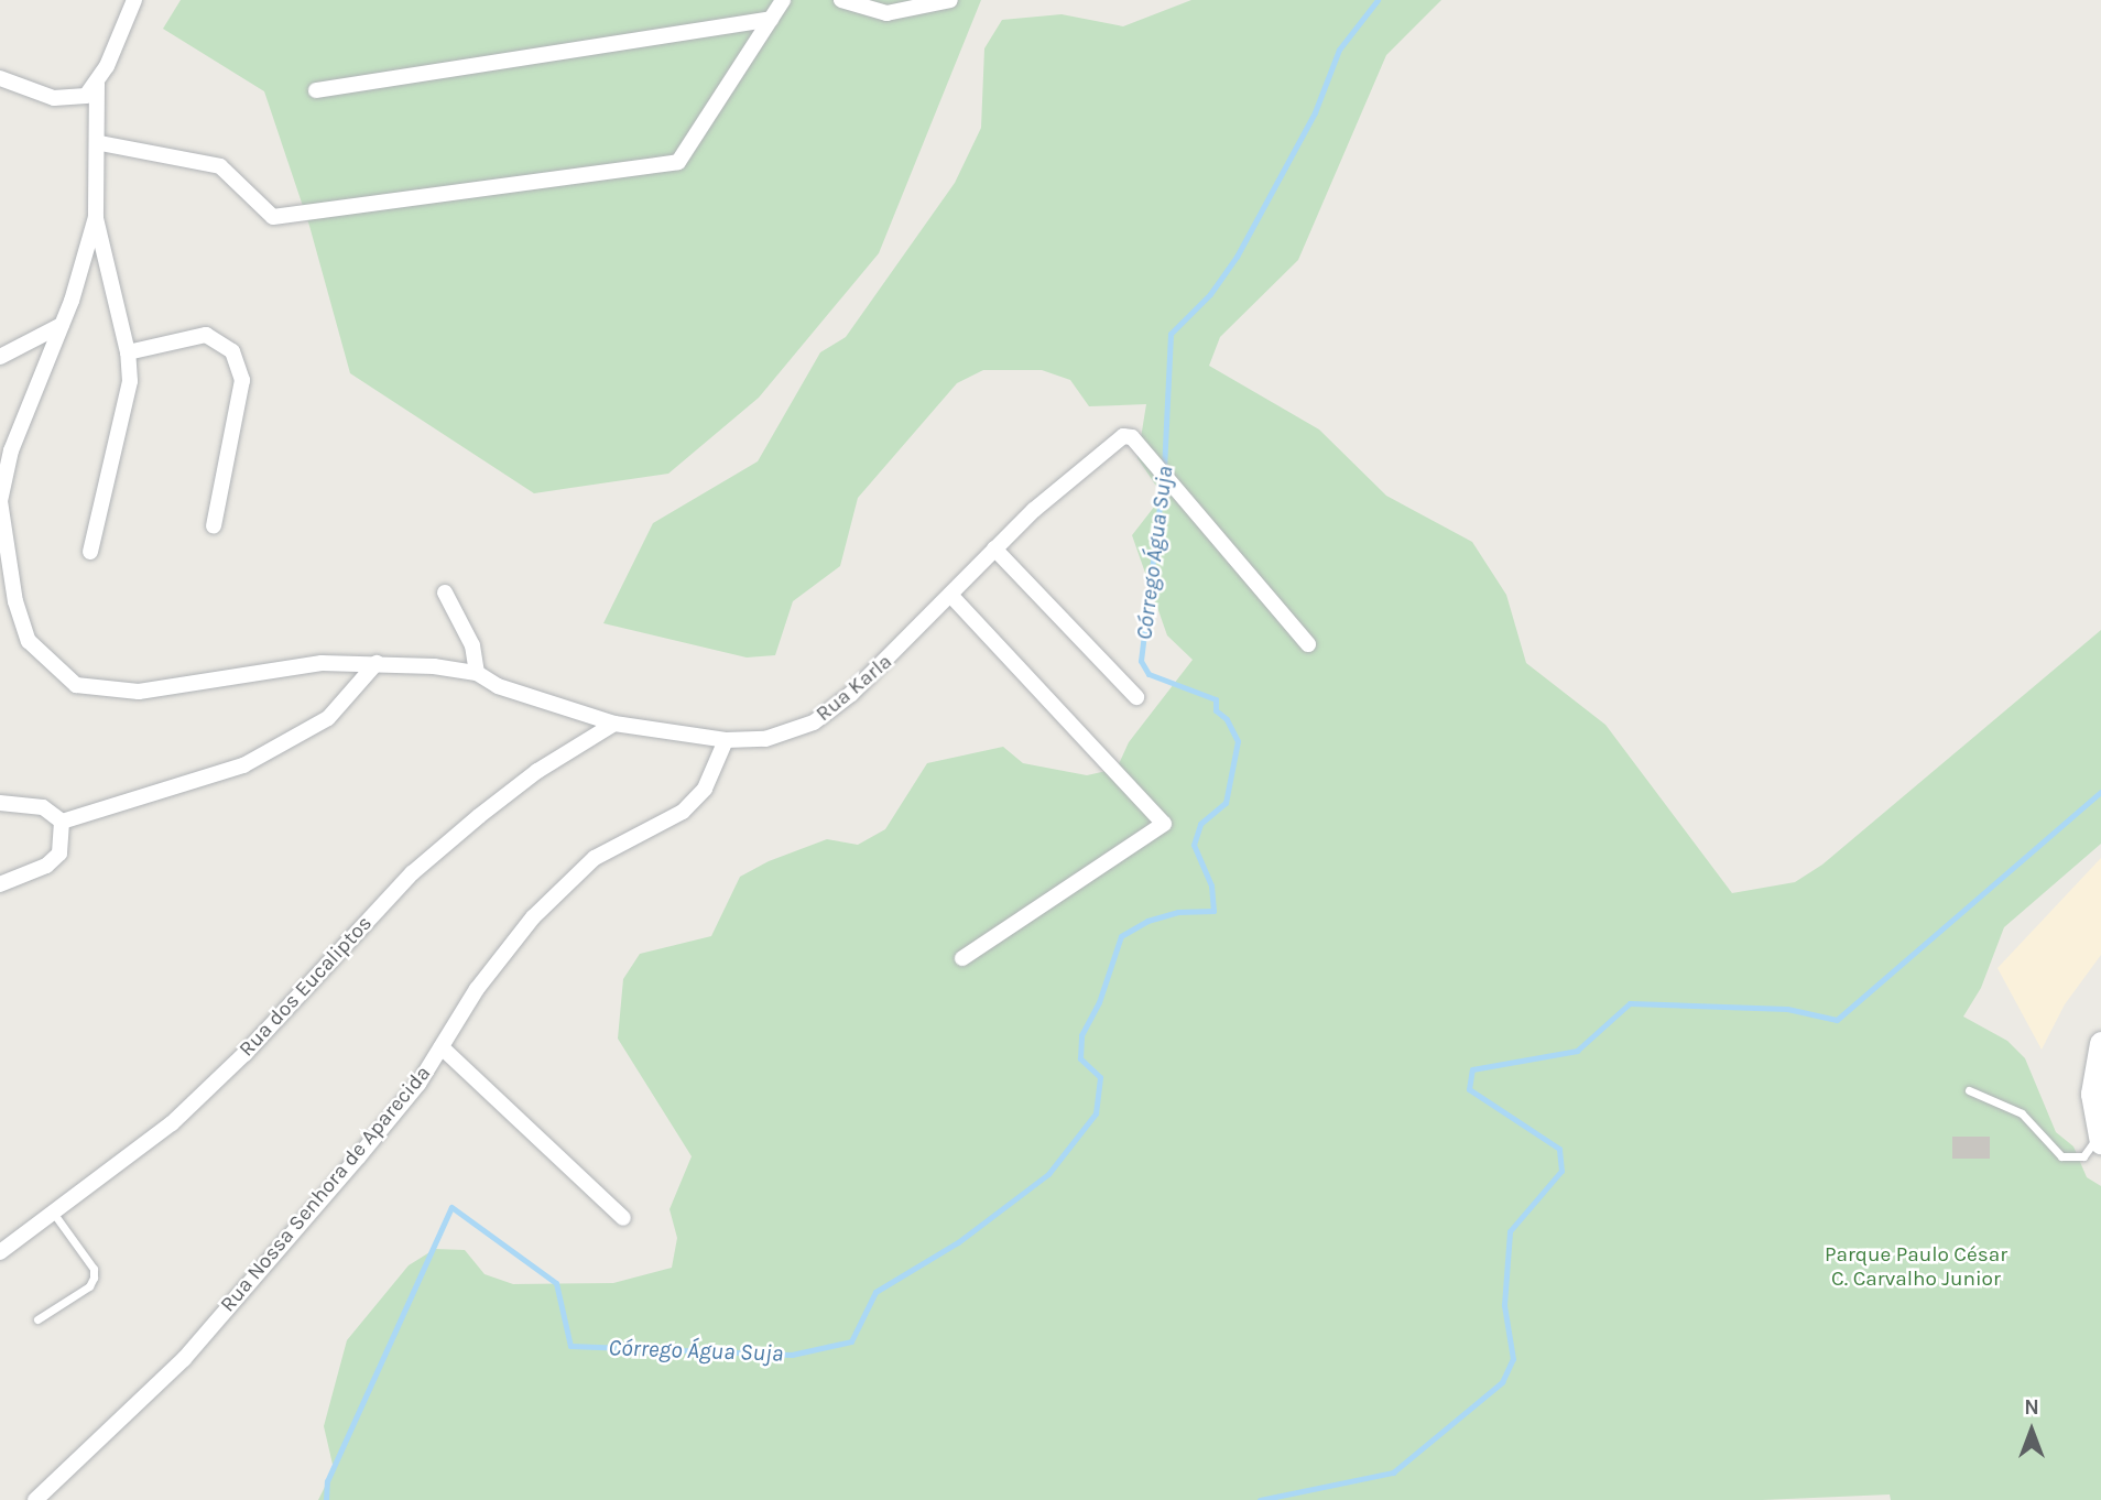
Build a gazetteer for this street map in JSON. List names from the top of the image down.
{
  "streets": {
    "street": ["Rua Karla", "Rua dos Eucaliptos", "Rua Nossa Senhora de Aparecida"]
  },
  "crossings": [
    ["Rua Karla", "Rua dos Eucaliptos"],
    ["Rua Karla", "Rua Nossa Senhora de Aparecida"]
  ],
  "water": ["Córrego Água Suja"],
  "parks": ["Parque Paulo César C. Carvalho Junior"],
  "north": "top"
}
